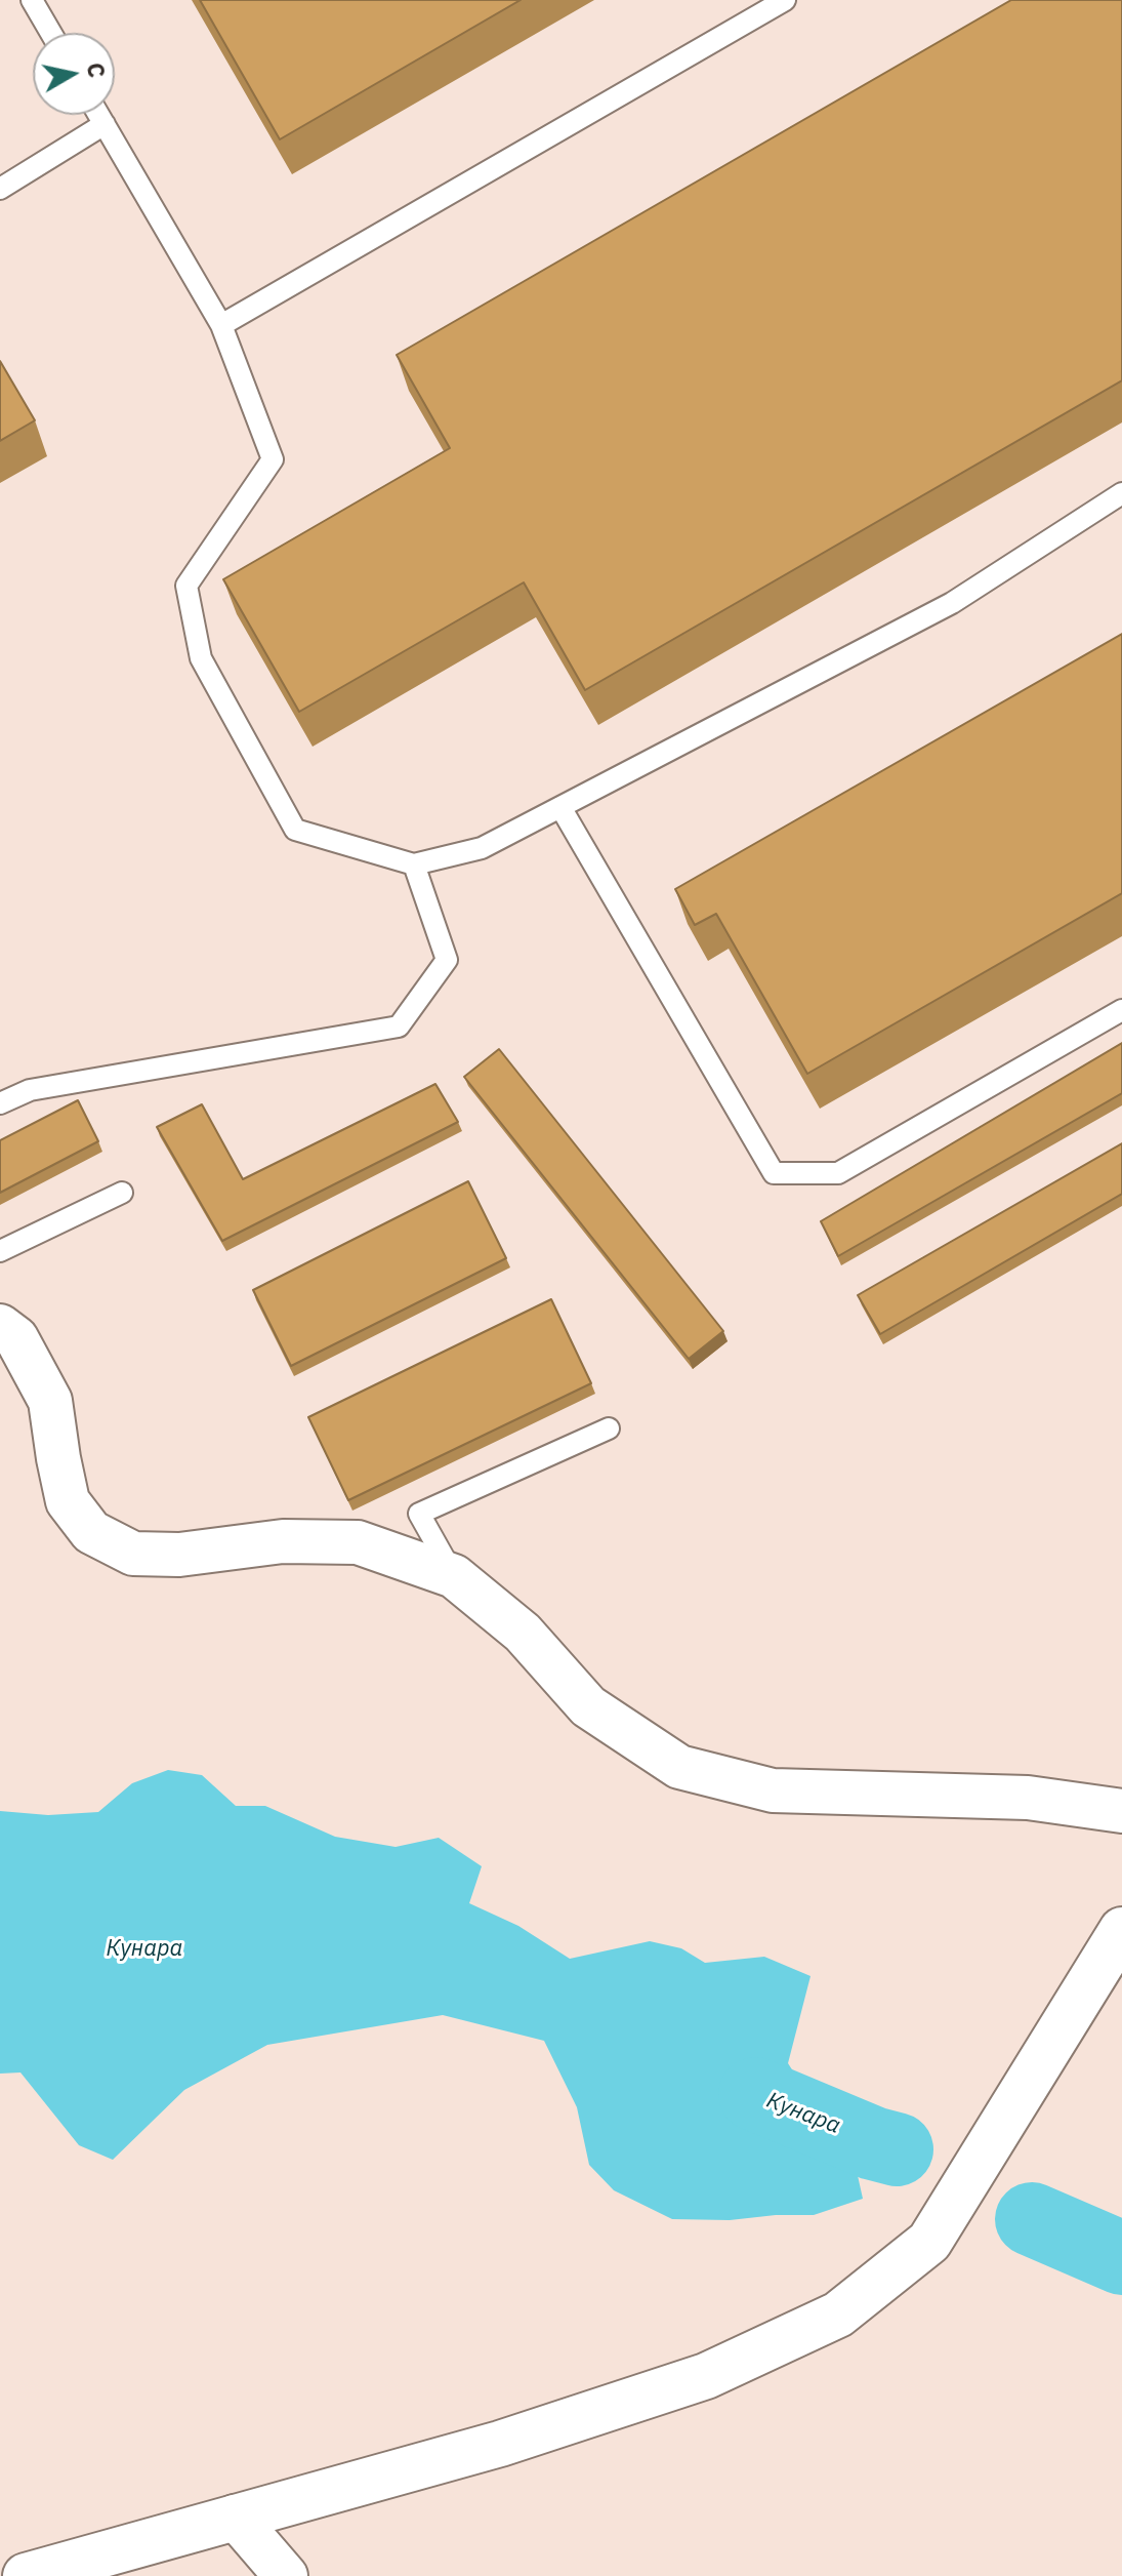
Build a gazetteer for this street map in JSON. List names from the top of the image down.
{
  "water": ["Кунара"],
  "north": "right"
}
